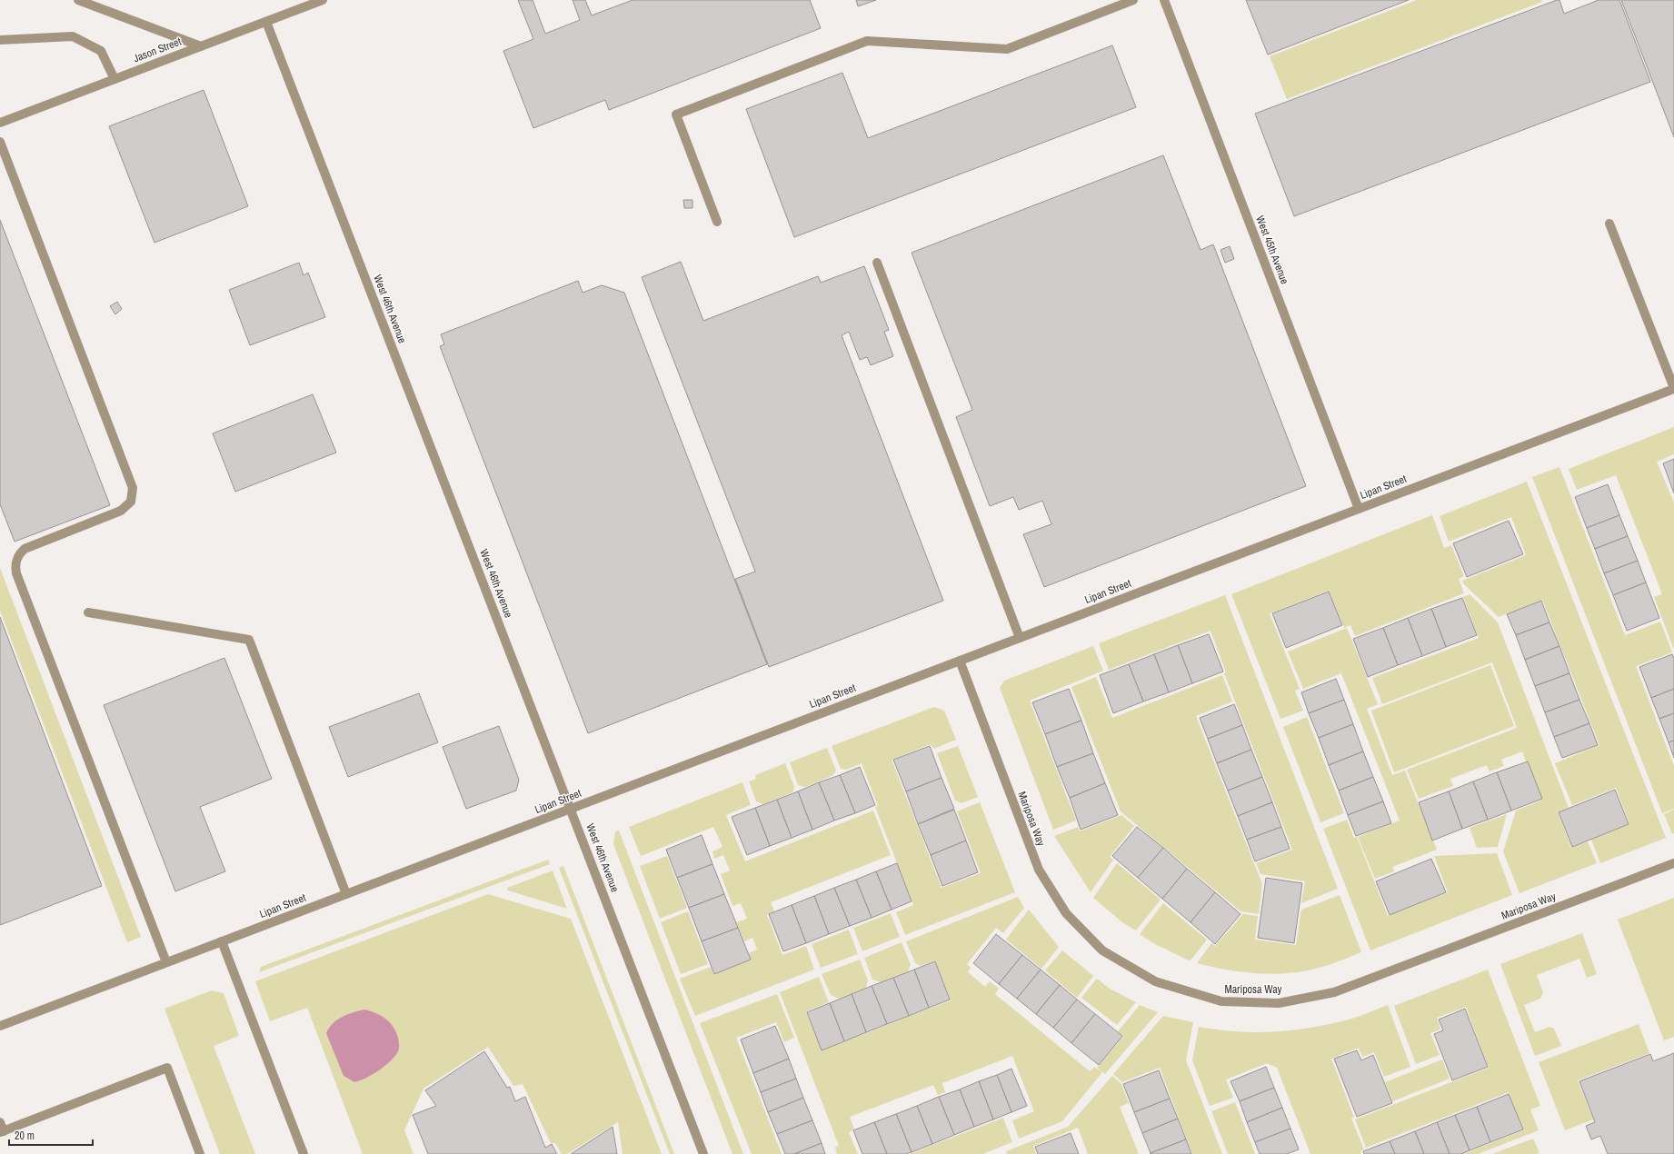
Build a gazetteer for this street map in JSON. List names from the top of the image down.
{
  "streets": {
    "street": [
      "Jason Street",
      "West 45th Avenue",
      "West 46th Avenue",
      "Lipan Street",
      "Mariposa Way"
    ]
  },
  "crossings": [
    ["Jason Street", "West 46th Avenue"],
    ["West 45th Avenue", "Lipan Street"],
    ["West 46th Avenue", "Lipan Street"],
    ["Lipan Street", "Mariposa Way"]
  ],
  "scale_bar": "20 m"
}
